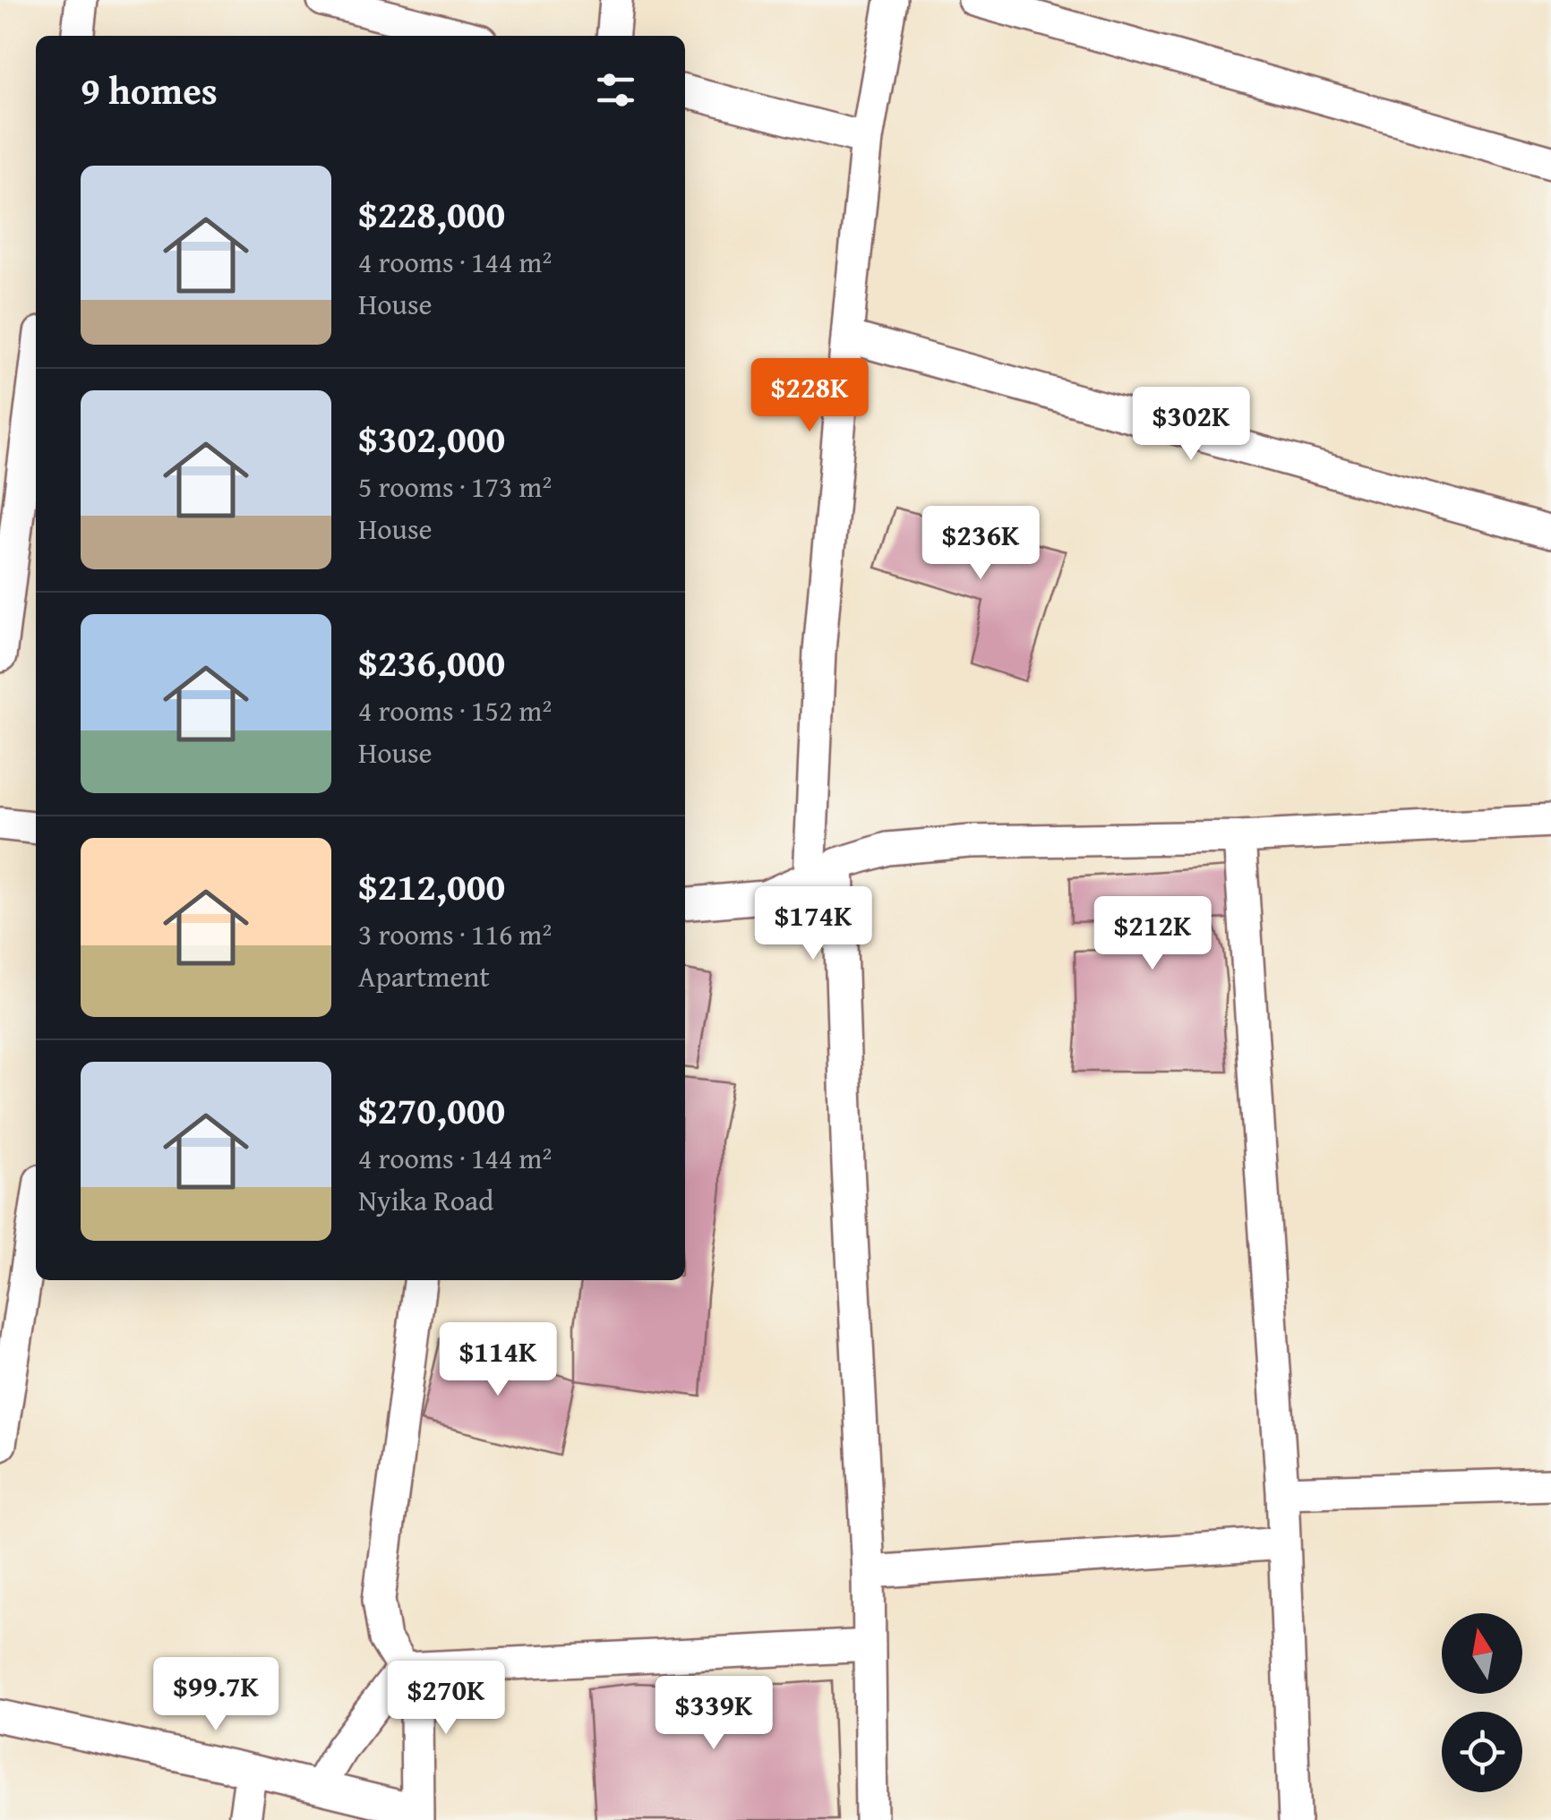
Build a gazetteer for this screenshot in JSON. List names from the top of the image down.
{
  "north": "top",
  "page": {
    "heading": "9 homes",
    "list": [
      {
        "name": "$228,000",
        "note": "4 rooms · 144 m² · House"
      },
      {
        "name": "$302,000",
        "note": "5 rooms · 173 m² · House"
      },
      {
        "name": "$236,000",
        "note": "4 rooms · 152 m² · House"
      },
      {
        "name": "$212,000",
        "note": "3 rooms · 116 m² · Apartment"
      },
      {
        "name": "$270,000",
        "note": "4 rooms · 144 m² · Nyika Road"
      }
    ],
    "price": [
      "$228K",
      "$302K",
      "$236K",
      "$174K",
      "$212K",
      "$114K",
      "$99.7K",
      "$270K",
      "$339K"
    ]
  }
}
